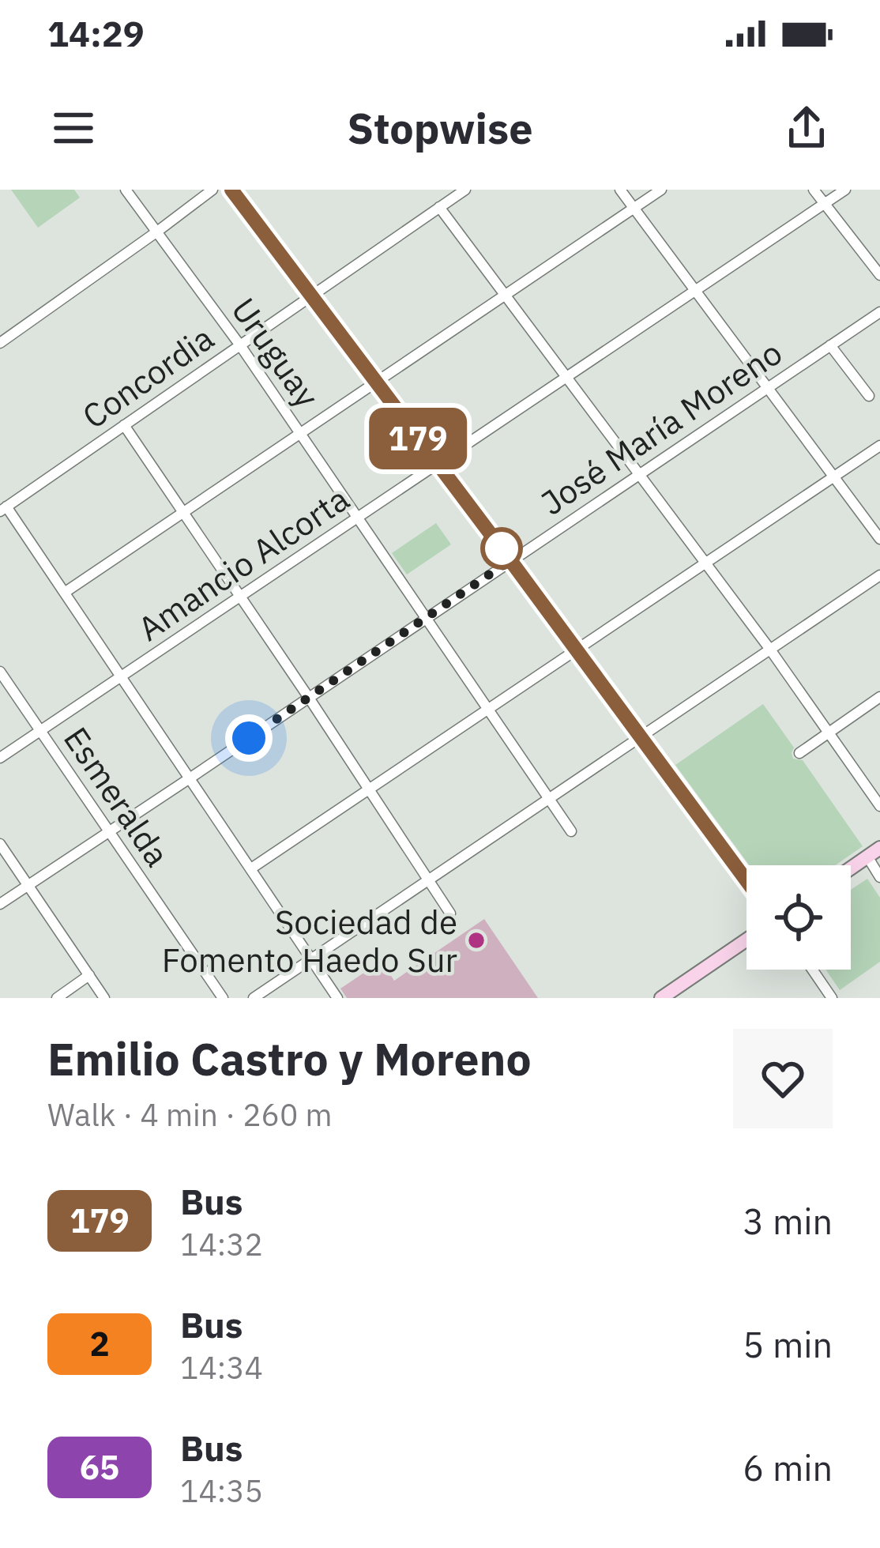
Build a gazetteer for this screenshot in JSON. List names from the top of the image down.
{
  "streets": {
    "street": [
      "Uruguay",
      "Concordia",
      "José María Moreno",
      "Amancio Alcorta",
      "Esmeralda"
    ]
  },
  "crossings": [
    ["Uruguay", "Concordia"],
    ["Uruguay", "José María Moreno"],
    ["Uruguay", "Amancio Alcorta"],
    ["José María Moreno", "Esmeralda"],
    ["Amancio Alcorta", "Esmeralda"]
  ],
  "places": ["Sociedad de Fomento Haedo Sur"],
  "lines": ["bus line 179"],
  "page": {
    "status": "14:29",
    "header": "Stopwise",
    "on_map": "179",
    "heading": ["Emilio Castro y Moreno", "Walk · 4 min · 260 m"],
    "list": [
      {
        "mark": "179",
        "name": "Bus",
        "note": "14:32",
        "value": "3 min"
      },
      {
        "mark": "2",
        "name": "Bus",
        "note": "14:34",
        "value": "5 min"
      },
      {
        "mark": "65",
        "name": "Bus",
        "note": "14:35",
        "value": "6 min"
      }
    ]
  }
}
